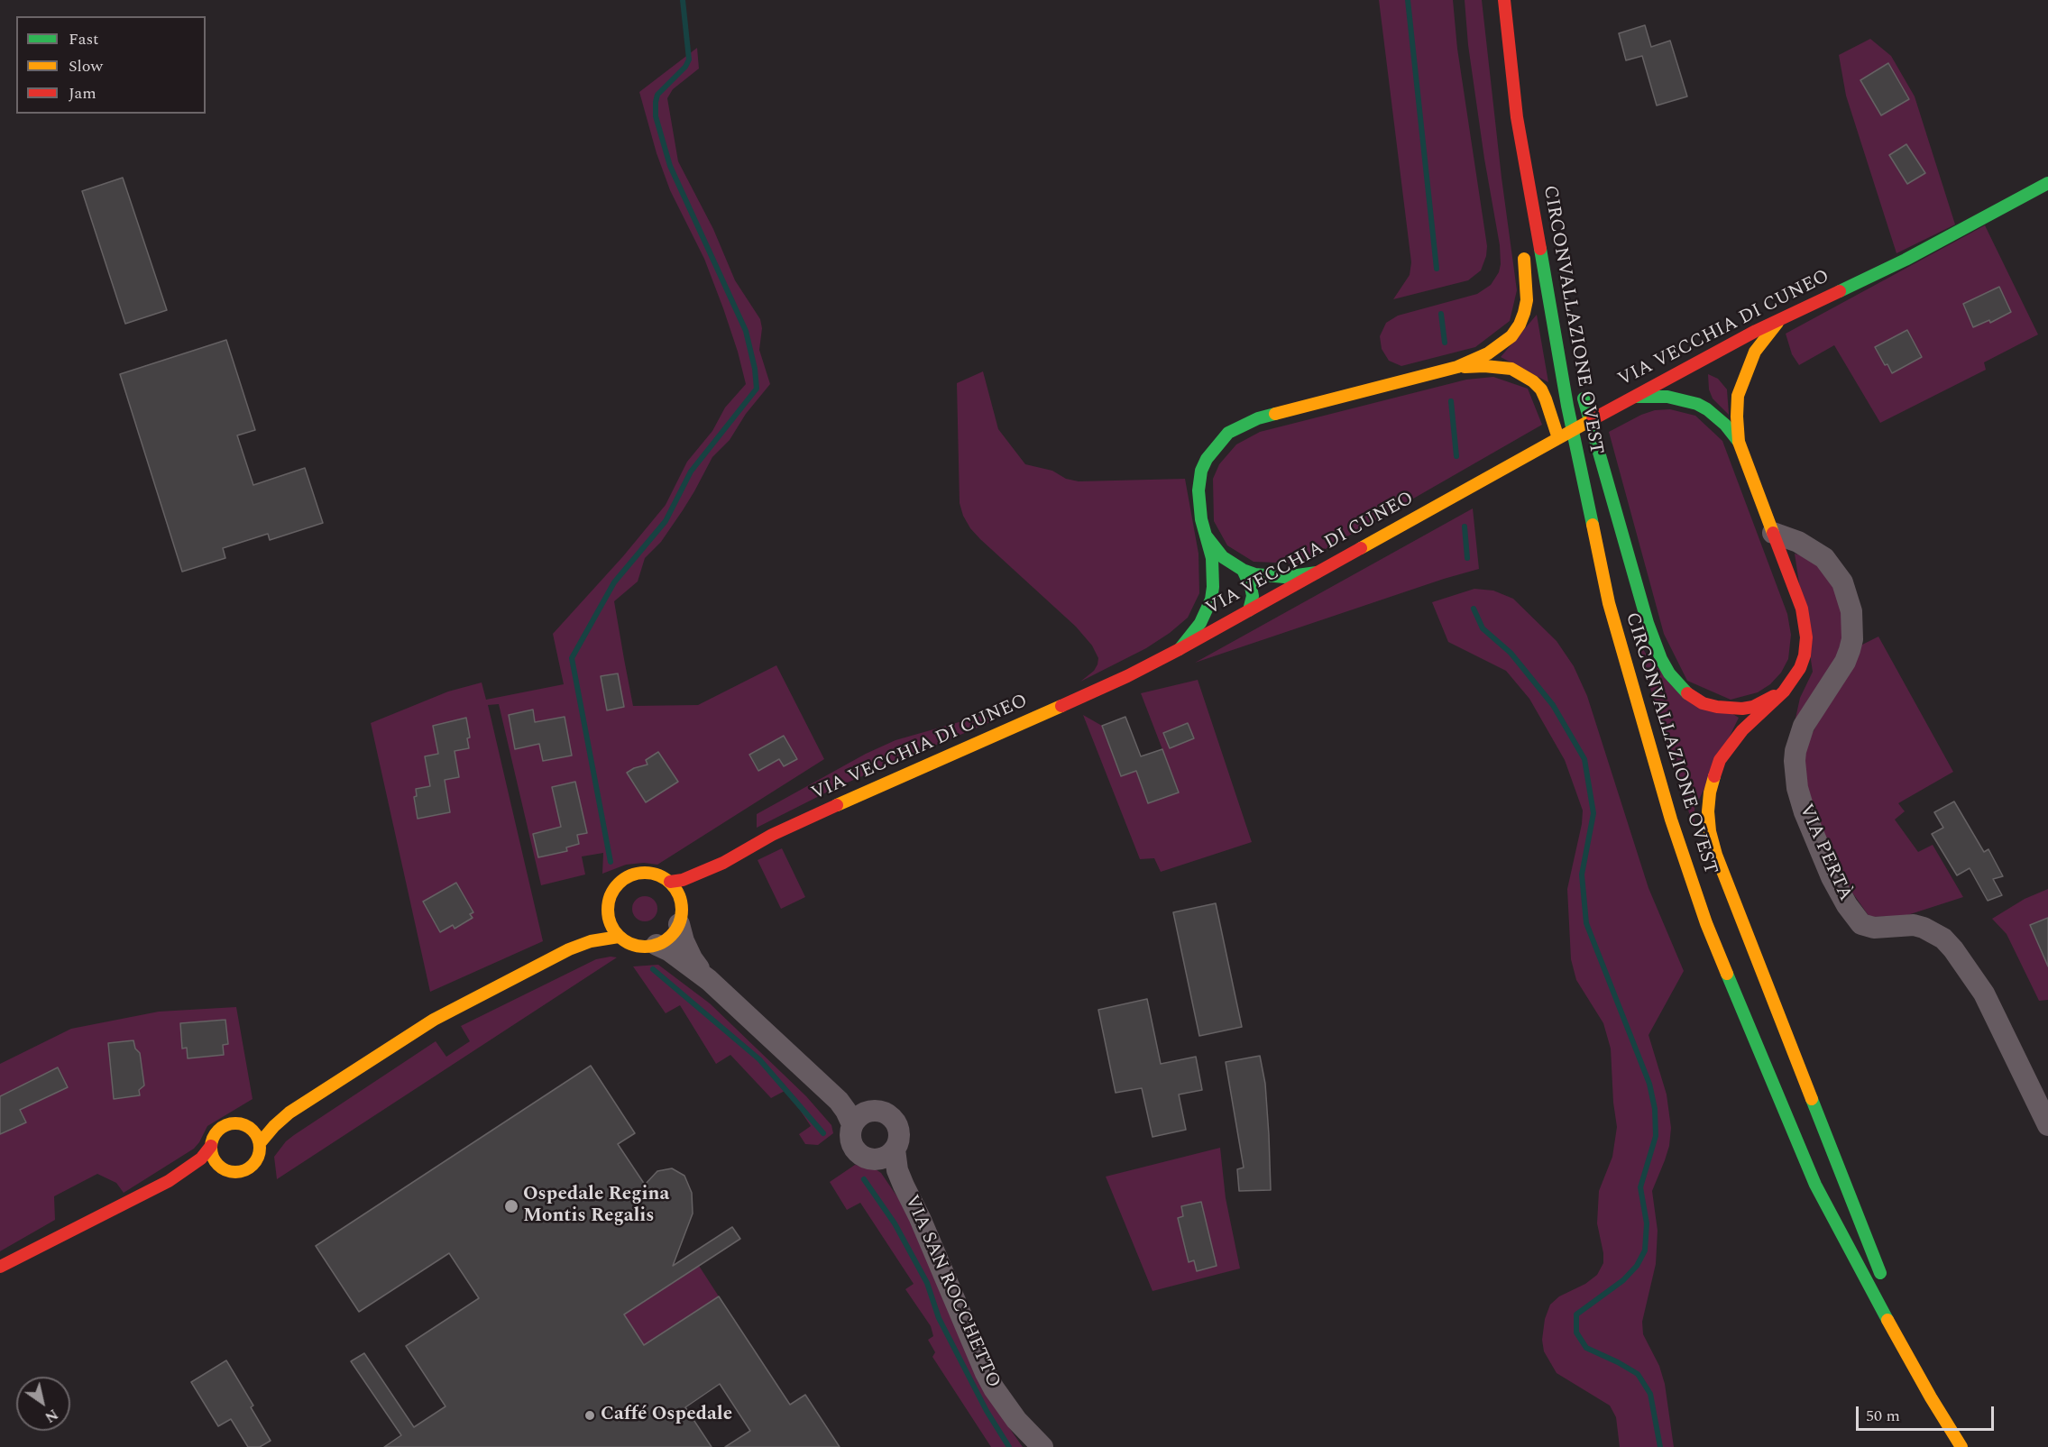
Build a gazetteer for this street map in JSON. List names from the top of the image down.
{
  "streets": {
    "main road": ["CIRCONVALLAZIONE OVEST", "VIA VECCHIA DI CUNEO"],
    "street": ["VIA PERTÀ", "VIA SAN ROCCHETTO"]
  },
  "crossings": [
    ["VIA VECCHIA DI CUNEO", "VIA SAN ROCCHETTO"]
  ],
  "places": ["Ospedale Regina Montis Regalis", "Caffé Ospedale"],
  "legend": ["Fast", "Slow", "Jam"],
  "scale_bar": "50 m",
  "north": "bottom right"
}
